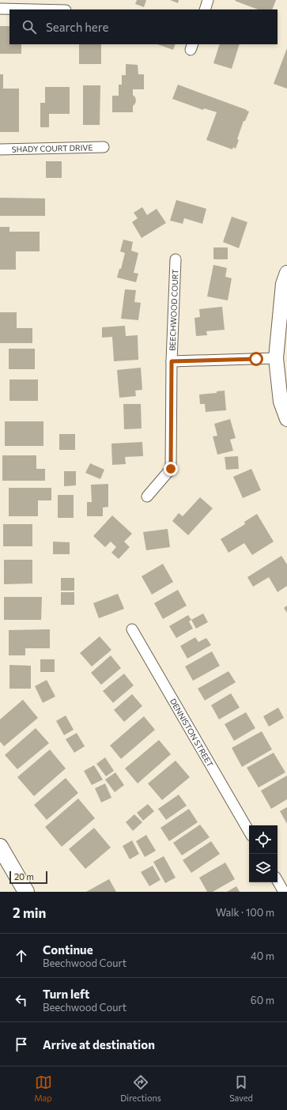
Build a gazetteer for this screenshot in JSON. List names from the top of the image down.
{
  "streets": {
    "street": ["SHADY COURT DRIVE", "BEECHWOOD COURT", "DENNISTON STREET"]
  },
  "scale_bar": "20 m",
  "page": {
    "search": "Search here",
    "scale": "20 m",
    "heading": ["2 min", "Walk · 100 m"],
    "list": [
      ["Continue", "Beechwood Court", "40 m"],
      ["Turn left", "Beechwood Court", "60 m"],
      "Arrive at destination"
    ],
    "nav": ["Map", "Directions", "Saved"]
  }
}
